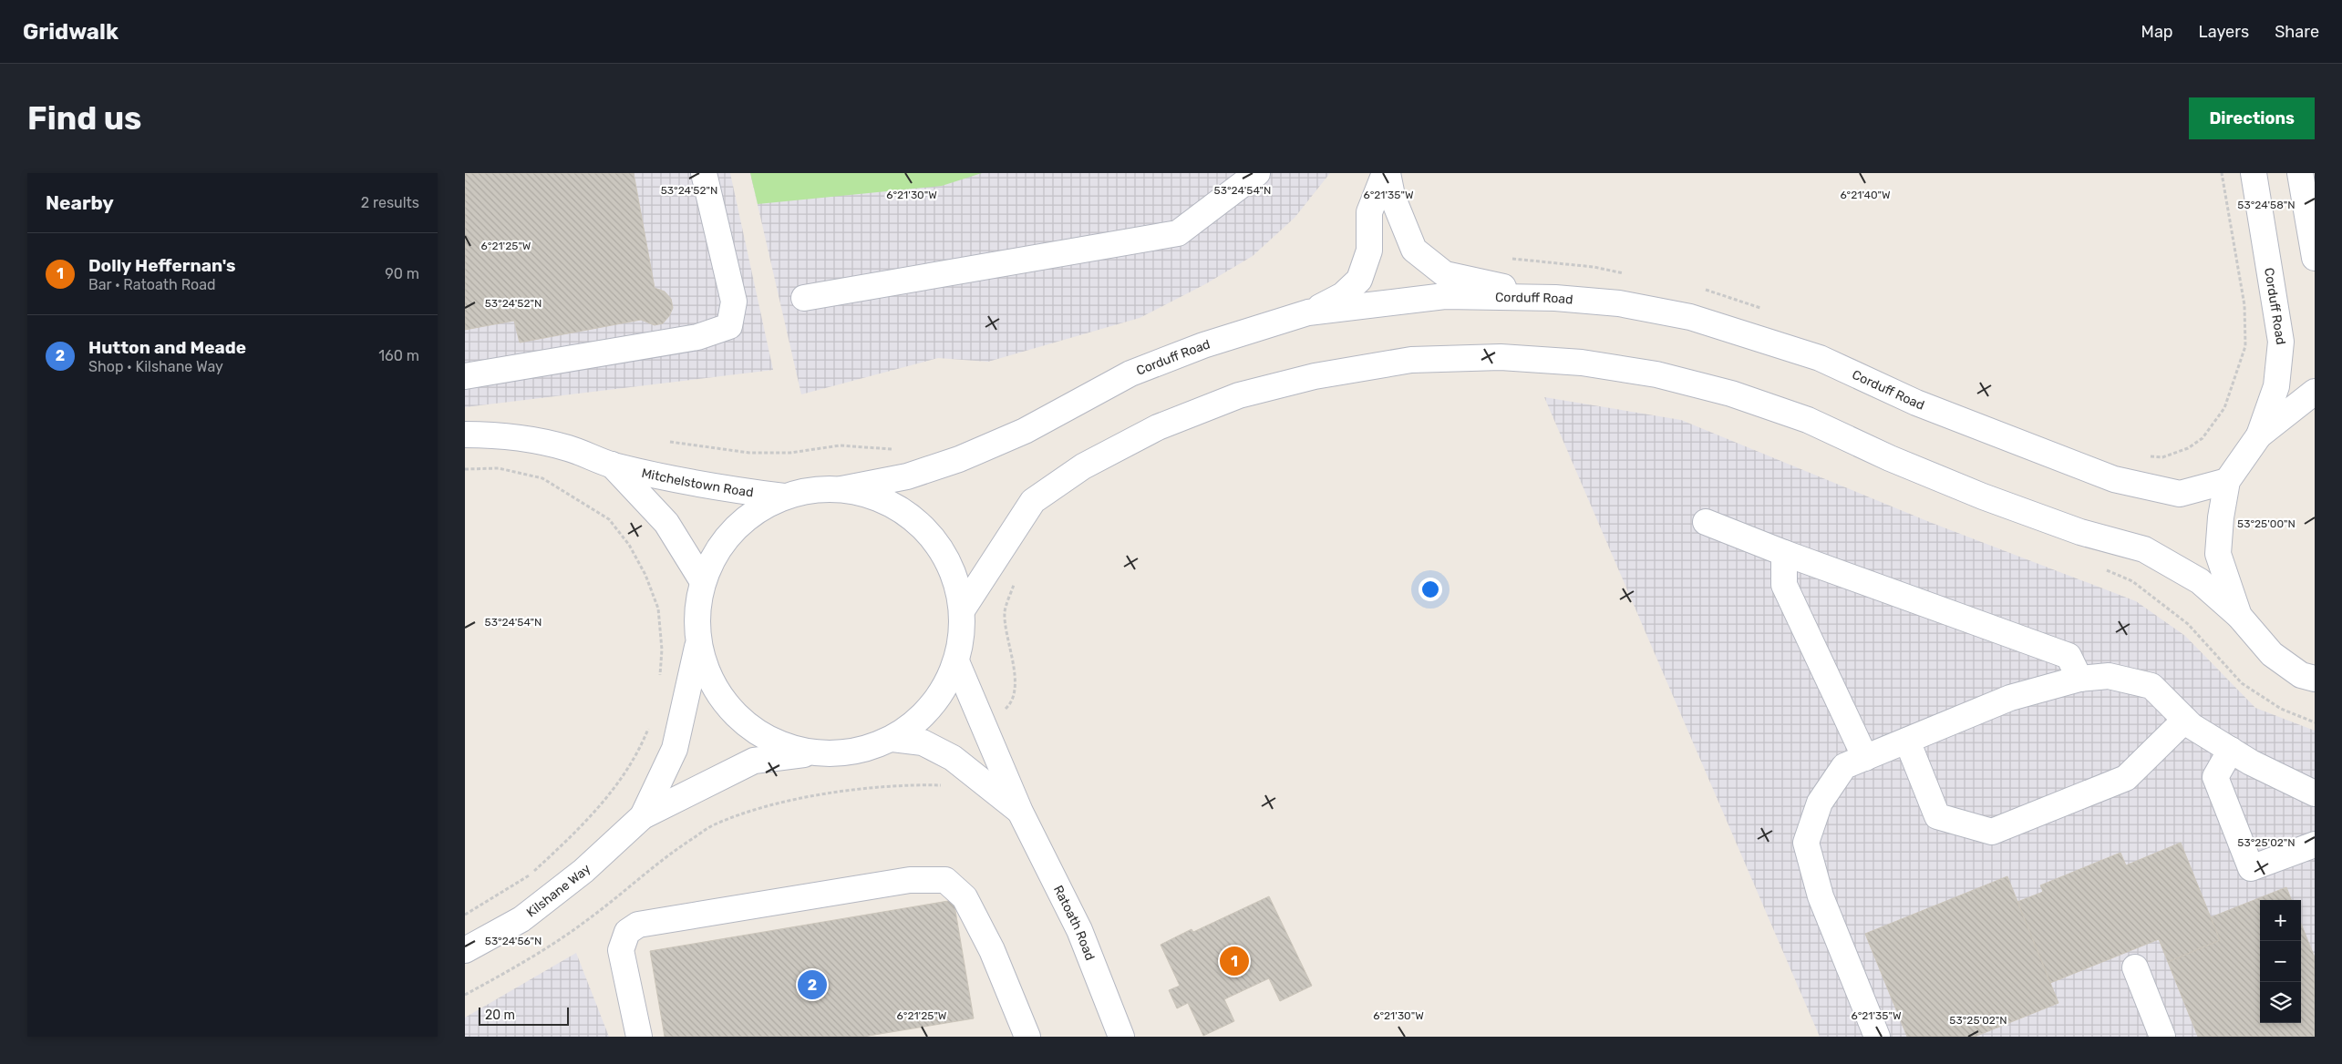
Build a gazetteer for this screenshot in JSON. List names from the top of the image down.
{
  "streets": {
    "street": [
      "Corduff Road",
      "Mitchelstown Road",
      "Kilshane Way",
      "Ratoath Road"
    ]
  },
  "scale_bar": "20 m",
  "page": {
    "header": "Gridwalk",
    "nav": ["Map", "Layers", "Share"],
    "buttons": "Directions",
    "title": "Find us",
    "heading": ["Nearby", "2 results"],
    "list": [
      {
        "mark": "1",
        "name": "Dolly Heffernan's",
        "note": "Bar · Ratoath Road",
        "value": "90 m"
      },
      {
        "mark": "2",
        "name": "Hutton and Meade",
        "note": "Shop · Kilshane Way",
        "value": "160 m"
      }
    ],
    "map_buttons": ["+", "−"],
    "pins": ["1", "2"],
    "scale": "20 m"
  },
  "coordinates": [
    "53°24'52\"N",
    "53°24'54\"N",
    "6°21'30\"W",
    "6°21'35\"W",
    "6°21'40\"W",
    "53°24'58\"N",
    "6°21'25\"W",
    "53°25'00\"N",
    "53°25'02\"N",
    "53°24'56\"N"
  ]
}
